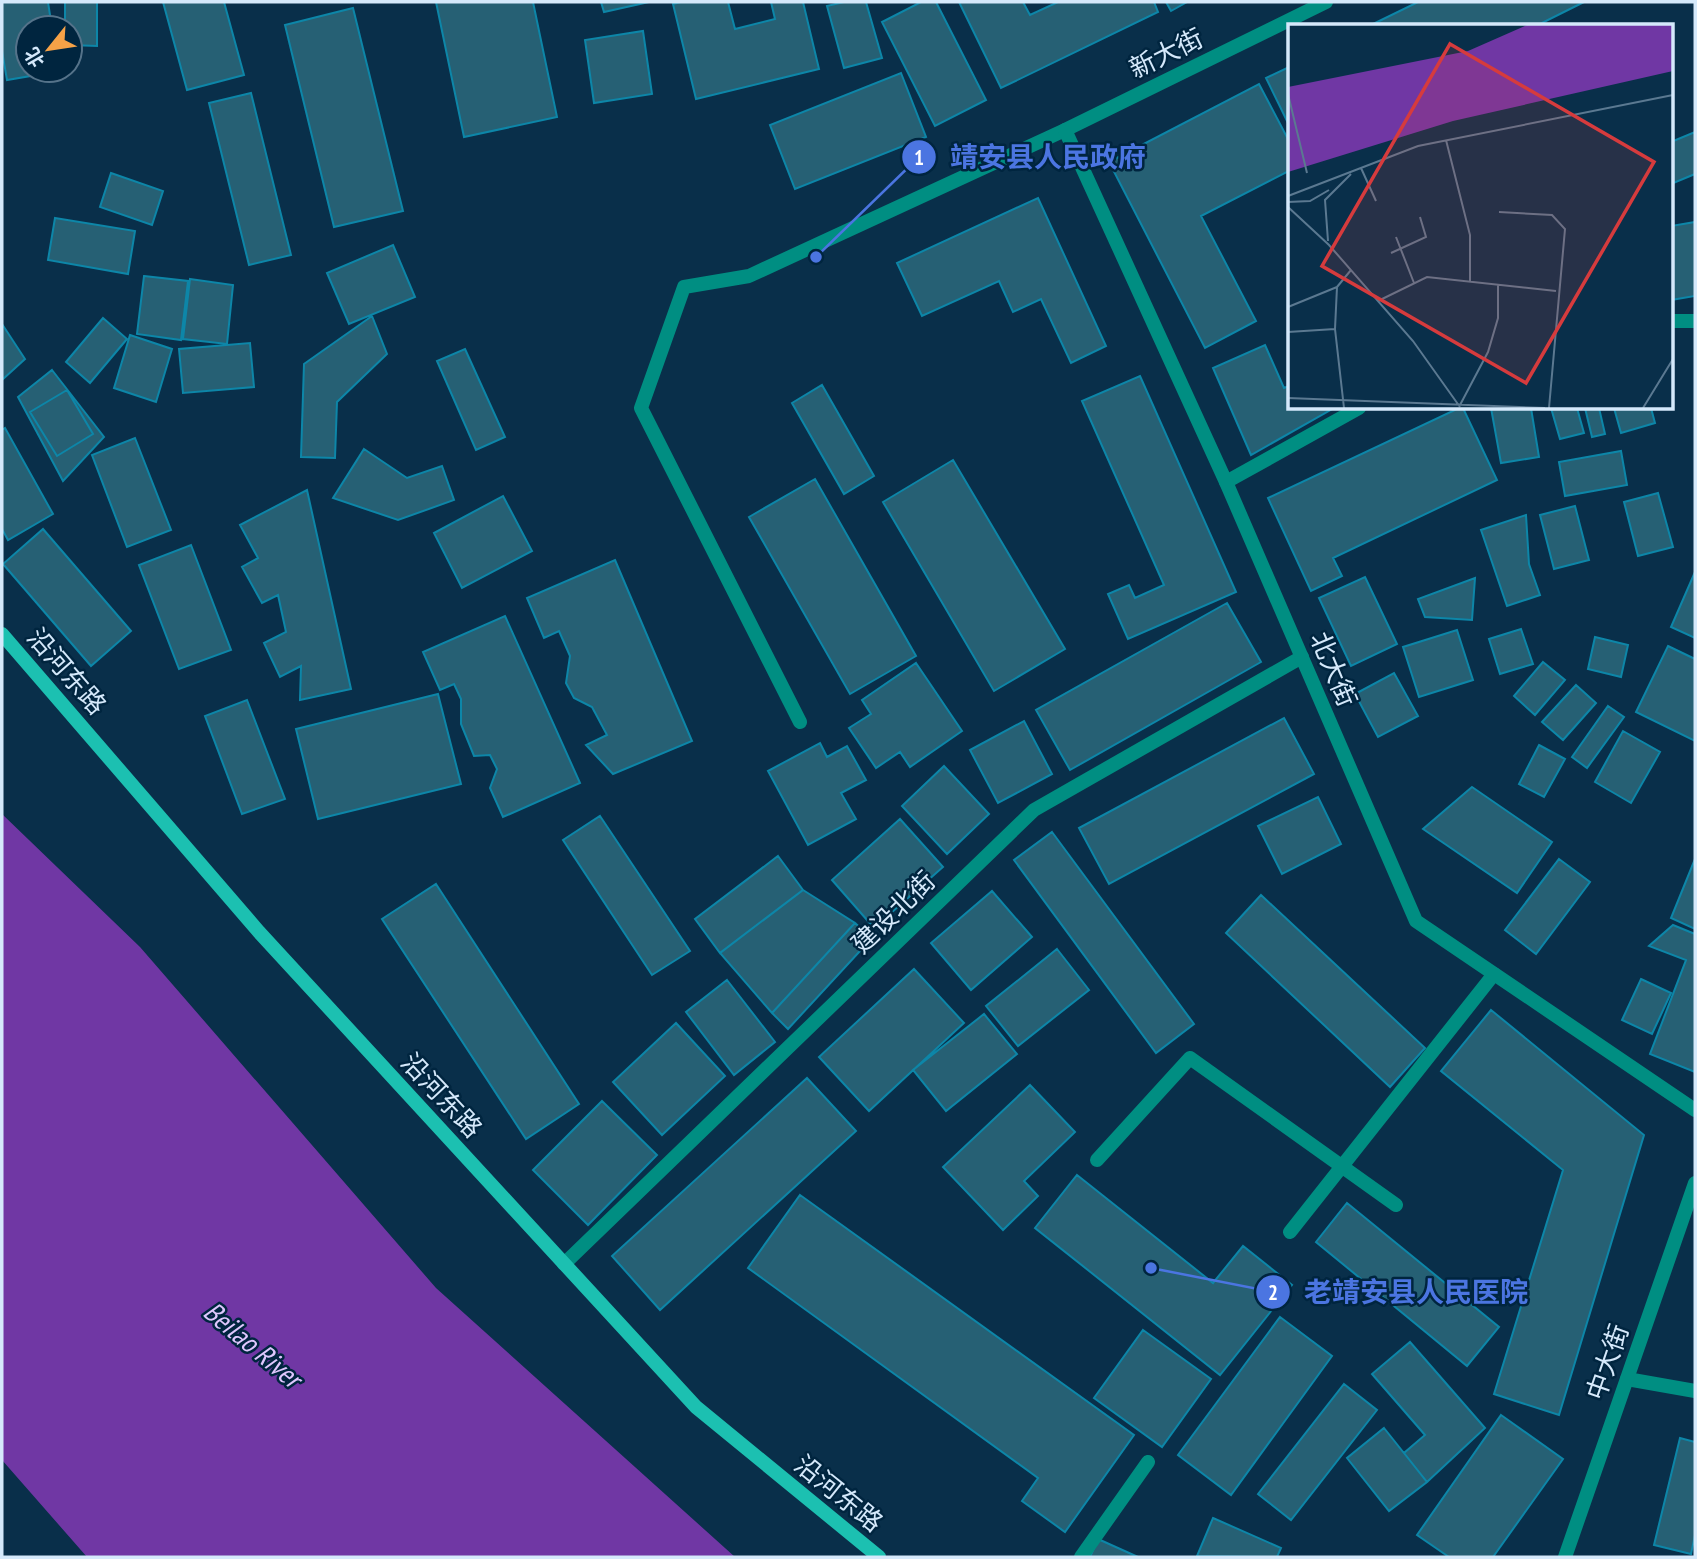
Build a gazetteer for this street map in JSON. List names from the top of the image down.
{
  "streets": {
    "main road": ["沿河东路"],
    "street": [
      "新大街",
      "北大街",
      "建设北街",
      "中大街"
    ]
  },
  "crossings": [
    ["新大街", "北大街"],
    ["北大街", "建设北街"],
    ["沿河东路", "建设北街"]
  ],
  "water": ["Beilao River"],
  "places": ["靖安县人民政府", "老靖安县人民医院"],
  "north": "bottom left"
}
